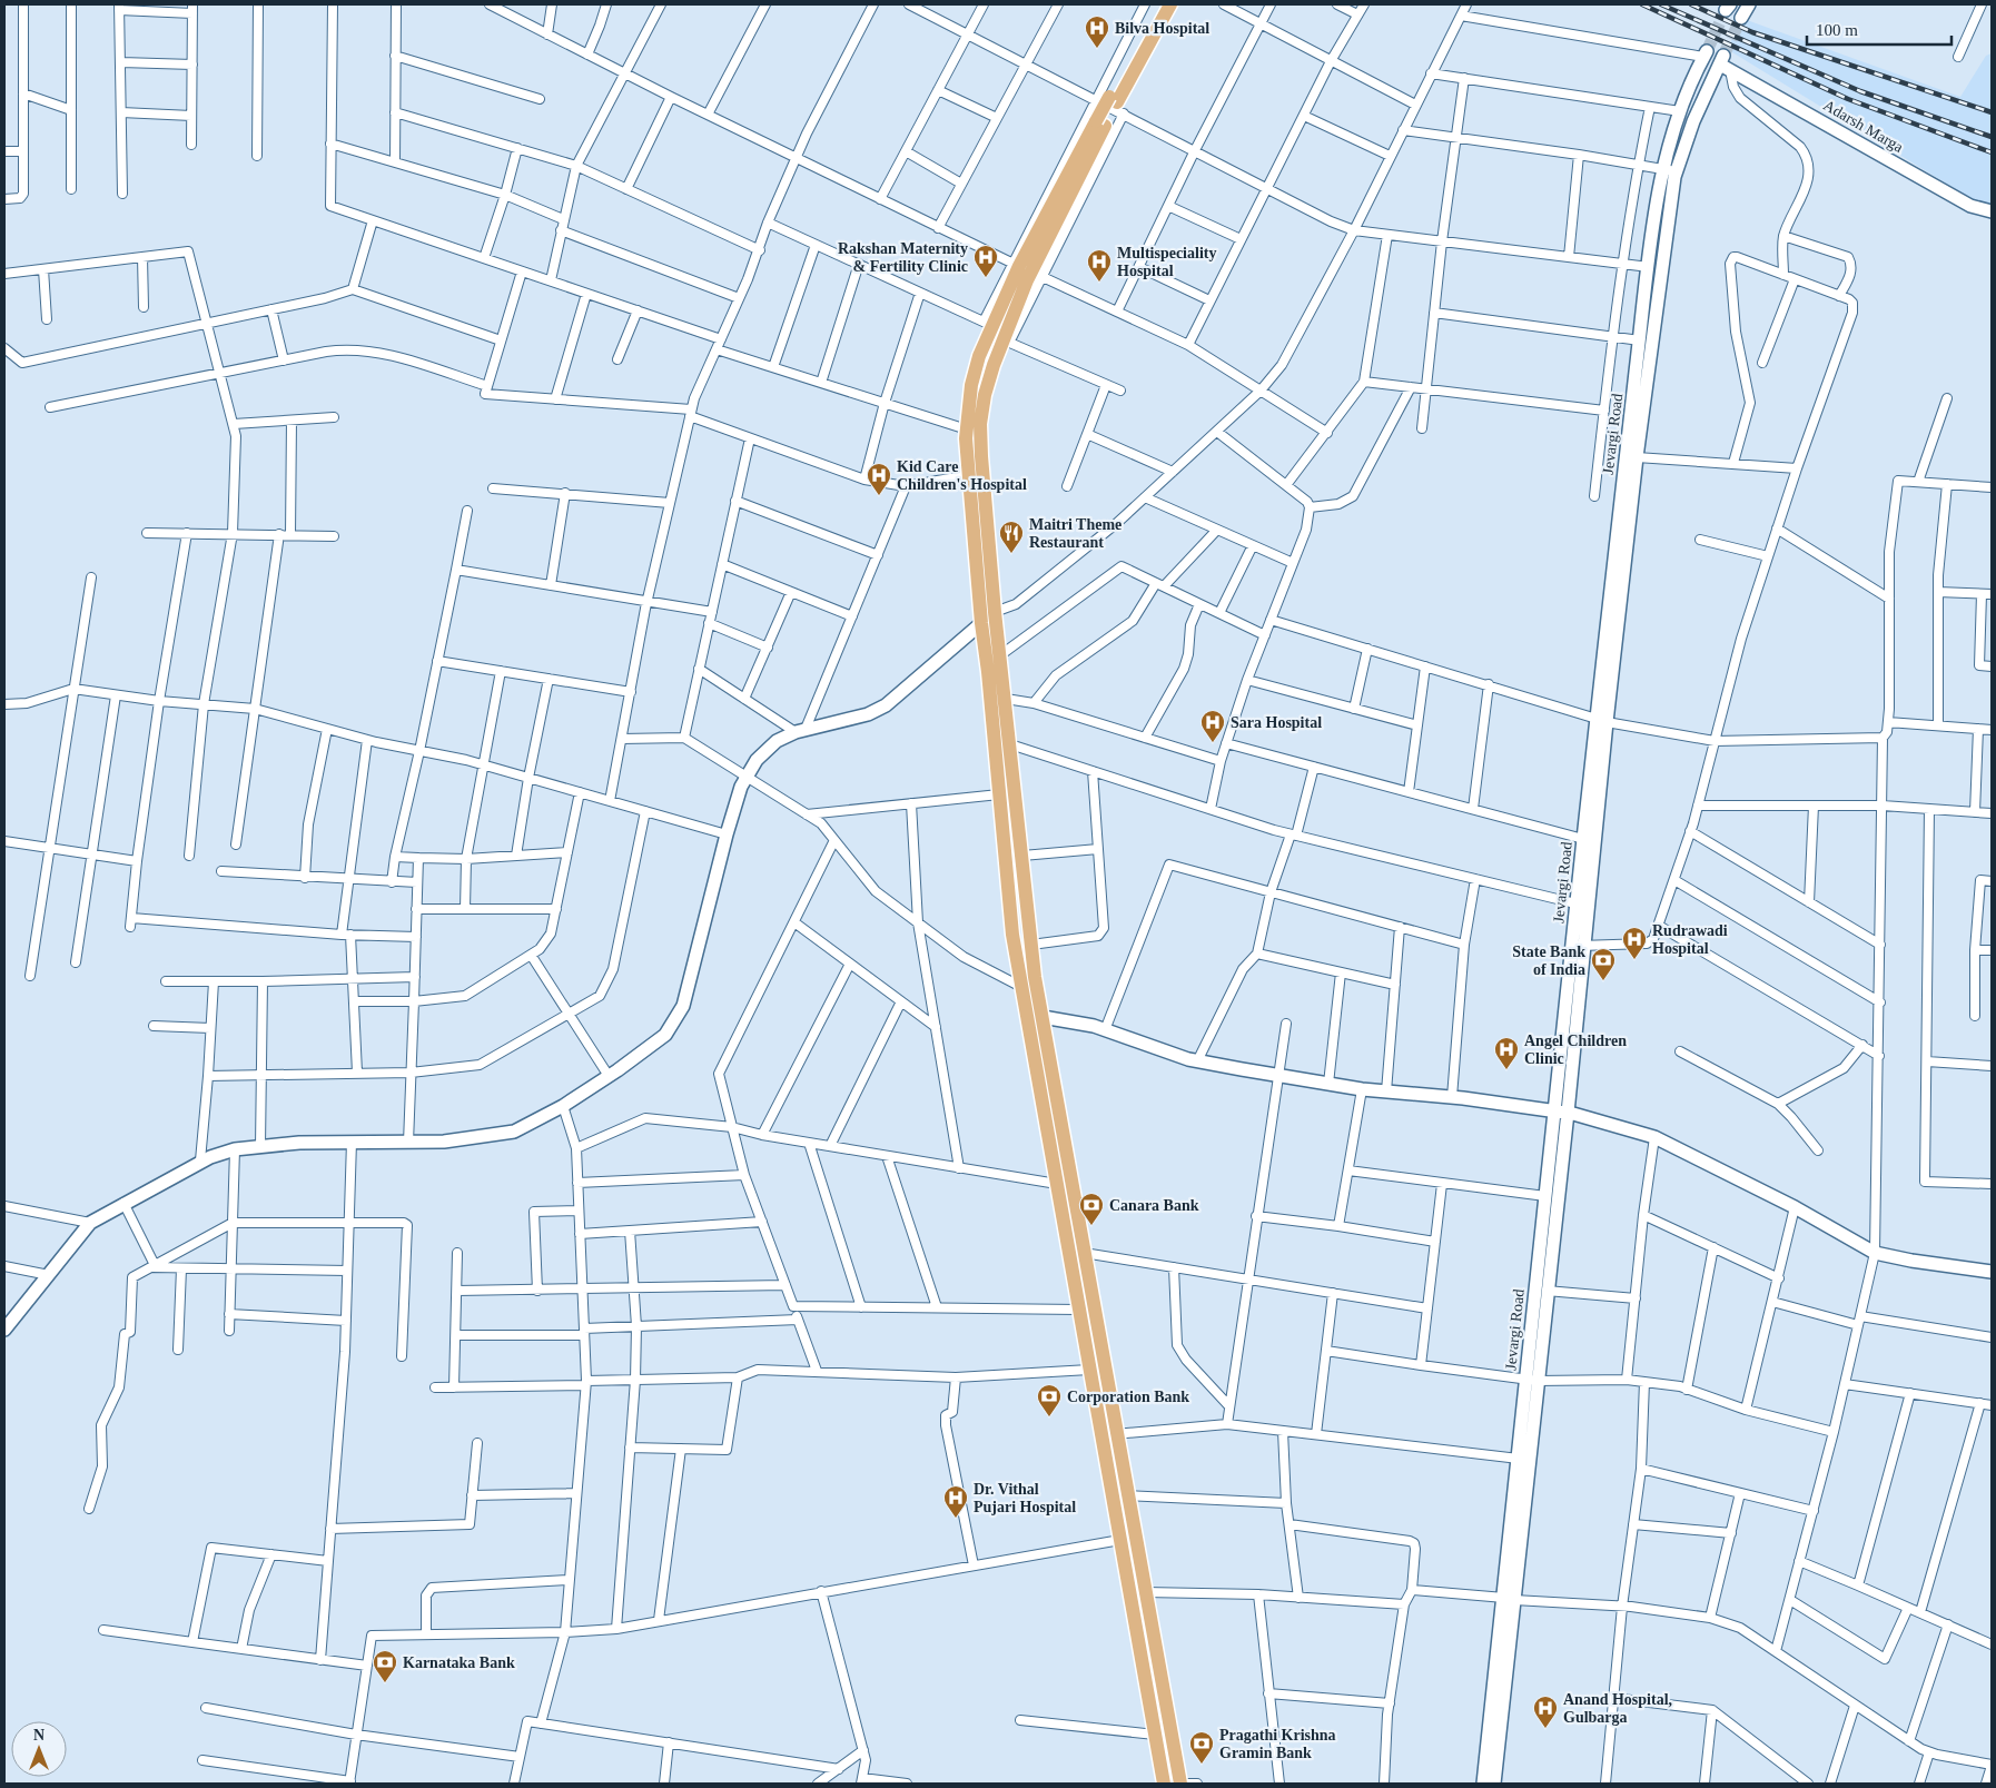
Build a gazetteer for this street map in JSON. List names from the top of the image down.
{
  "streets": {
    "main road": ["Adarsh Marga", "Jevargi Road"]
  },
  "places": {
    "hospital": [
      "Bilva Hospital",
      "Rakshan Maternity & Fertility Clinic",
      "Multispeciality Hospital",
      "Kid Care Children's Hospital",
      "Sara Hospital",
      "Rudrawadi Hospital",
      "Angel Children Clinic",
      "Dr. Vithal Pujari Hospital",
      "Anand Hospital, Gulbarga"
    ],
    "restaurant": ["Maitri Theme Restaurant"],
    "bank": [
      "State Bank of India",
      "Canara Bank",
      "Corporation Bank",
      "Karnataka Bank",
      "Pragathi Krishna Gramin Bank"
    ]
  },
  "scale_bar": "100 m",
  "north": "top"
}
